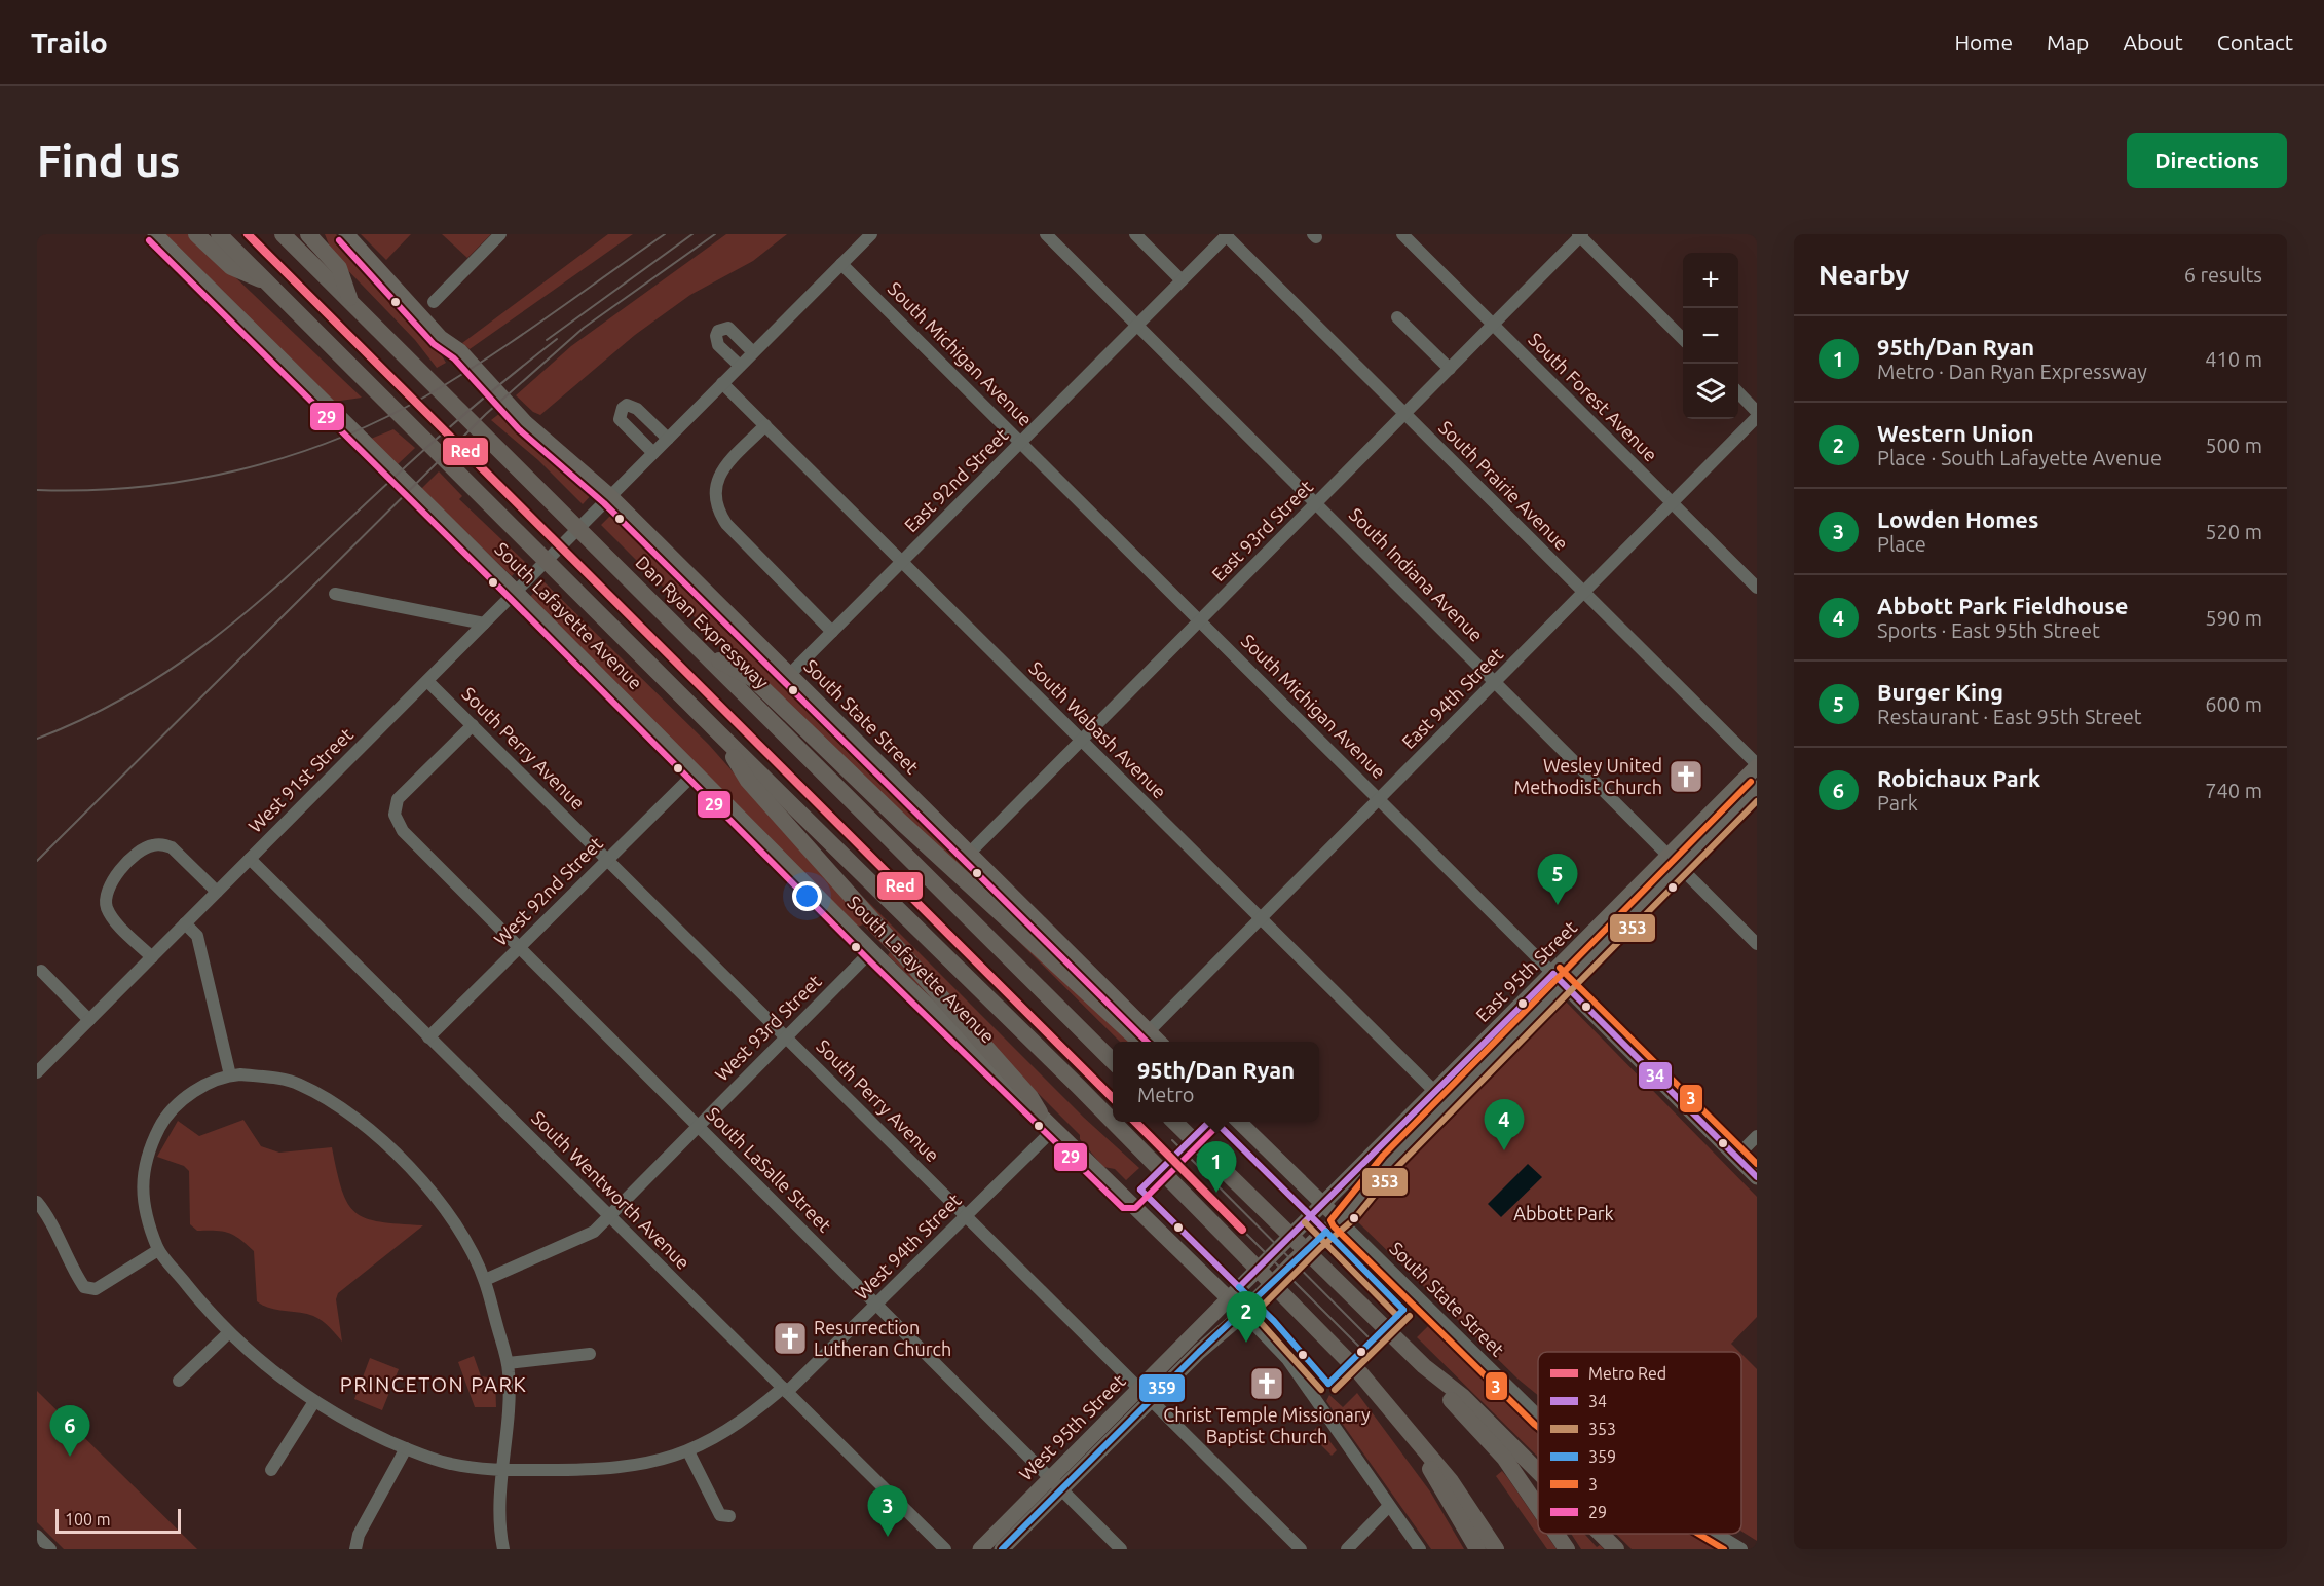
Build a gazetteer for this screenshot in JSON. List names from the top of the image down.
{
  "streets": {
    "highway": ["Dan Ryan Expressway"],
    "main road": [
      "South Michigan Avenue",
      "South Lafayette Avenue",
      "South State Street",
      "East 95th Street",
      "West 95th Street"
    ],
    "street": [
      "South Forest Avenue",
      "East 92nd Street",
      "South Prairie Avenue",
      "East 93rd Street",
      "South Indiana Avenue",
      "East 94th Street",
      "South Wabash Avenue",
      "South Perry Avenue",
      "West 91st Street",
      "West 92nd Street",
      "West 93rd Street",
      "South LaSalle Street",
      "South Wentworth Avenue",
      "West 94th Street"
    ]
  },
  "crossings": [
    ["South Michigan Avenue", "East 92nd Street"],
    ["South Michigan Avenue", "East 93rd Street"],
    ["South Michigan Avenue", "East 94th Street"],
    ["South Michigan Avenue", "West 91st Street"],
    ["South Michigan Avenue", "East 95th Street"],
    ["South Forest Avenue", "East 93rd Street"],
    ["South Forest Avenue", "East 94th Street"],
    ["East 92nd Street", "South Prairie Avenue"],
    ["East 92nd Street", "South Indiana Avenue"],
    ["East 92nd Street", "South State Street"],
    ["East 92nd Street", "South Wabash Avenue"],
    ["South Prairie Avenue", "East 93rd Street"],
    ["South Prairie Avenue", "East 94th Street"],
    ["South Prairie Avenue", "East 95th Street"],
    ["East 93rd Street", "South Indiana Avenue"],
    ["East 93rd Street", "South State Street"],
    ["East 93rd Street", "South Wabash Avenue"],
    ["South Indiana Avenue", "East 94th Street"],
    ["South Indiana Avenue", "East 95th Street"],
    ["South Lafayette Avenue", "West 91st Street"],
    ["South Lafayette Avenue", "West 92nd Street"],
    ["South Lafayette Avenue", "West 93rd Street"],
    ["South Lafayette Avenue", "West 94th Street"],
    ["South Lafayette Avenue", "West 95th Street"],
    ["East 94th Street", "South State Street"],
    ["East 94th Street", "South Wabash Avenue"],
    ["South State Street", "West 91st Street"],
    ["South State Street", "East 95th Street"],
    ["South State Street", "West 95th Street"],
    ["South Wabash Avenue", "West 91st Street"],
    ["South Wabash Avenue", "East 95th Street"],
    ["South Perry Avenue", "West 91st Street"],
    ["South Perry Avenue", "West 92nd Street"],
    ["South Perry Avenue", "West 93rd Street"],
    ["South Perry Avenue", "South LaSalle Street"],
    ["South Perry Avenue", "West 94th Street"],
    ["South Perry Avenue", "West 95th Street"],
    ["West 91st Street", "South Wentworth Avenue"],
    ["West 92nd Street", "South LaSalle Street"],
    ["West 92nd Street", "South Wentworth Avenue"],
    ["East 95th Street", "West 95th Street"],
    ["West 93rd Street", "South LaSalle Street"],
    ["West 93rd Street", "South Wentworth Avenue"],
    ["South LaSalle Street", "West 94th Street"],
    ["South LaSalle Street", "West 95th Street"],
    ["South Wentworth Avenue", "West 94th Street"]
  ],
  "districts": ["PRINCETON PARK"],
  "parks": ["Abbott Park"],
  "places": {
    "church": ["Wesley United Methodist Church", "Resurrection Lutheran Church", "Christ Temple Missionary Baptist Church"]
  },
  "lines": [
    "metro line Red",
    "transit line 29",
    "transit line 3",
    "transit line 353",
    "transit line 34",
    "transit line 359"
  ],
  "legend": [
    "Metro Red",
    "34",
    "353",
    "359",
    "3",
    "29"
  ],
  "scale_bar": "100 m",
  "page": {
    "header": "Trailo",
    "nav": [
      "Home",
      "Map",
      "About",
      "Contact"
    ],
    "buttons": "Directions",
    "title": "Find us",
    "heading": ["Nearby", "6 results"],
    "map_buttons": ["+", "−"],
    "list": [
      {
        "mark": "1",
        "name": "95th/Dan Ryan",
        "note": "Metro · Dan Ryan Expressway",
        "value": "410 m"
      },
      {
        "mark": "2",
        "name": "Western Union",
        "note": "Place · South Lafayette Avenue",
        "value": "500 m"
      },
      {
        "mark": "3",
        "name": "Lowden Homes",
        "note": "Place",
        "value": "520 m"
      },
      {
        "mark": "4",
        "name": "Abbott Park Fieldhouse",
        "note": "Sports · East 95th Street",
        "value": "590 m"
      },
      {
        "mark": "5",
        "name": "Burger King",
        "note": "Restaurant · East 95th Street",
        "value": "600 m"
      },
      {
        "mark": "6",
        "name": "Robichaux Park",
        "note": "Park",
        "value": "740 m"
      }
    ],
    "pins": [
      "5",
      "4",
      "1",
      "2",
      "6",
      "3"
    ],
    "popup": ["95th/Dan Ryan", "Metro"],
    "scale": "100 m"
  }
}
